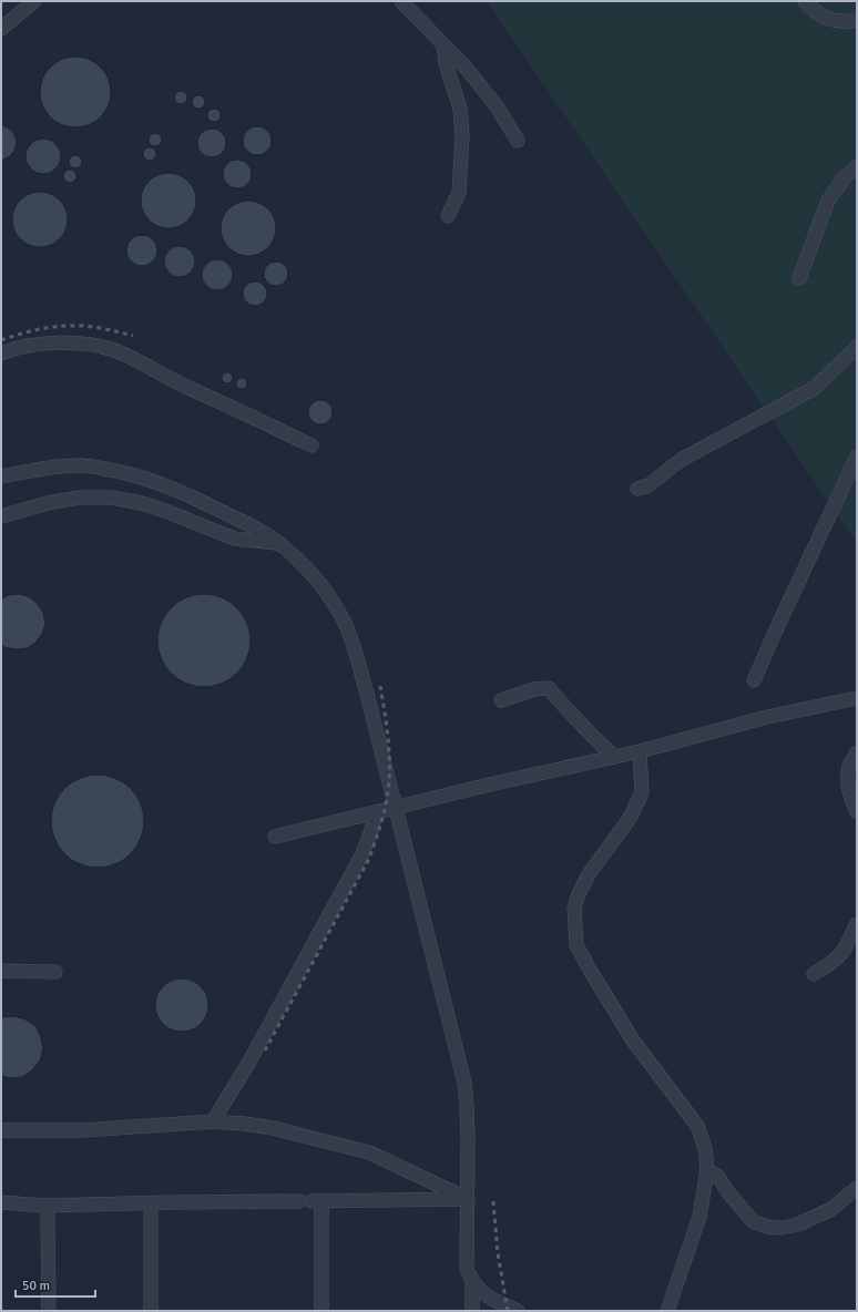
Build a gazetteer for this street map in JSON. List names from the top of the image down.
{
  "scale_bar": "50 m"
}
